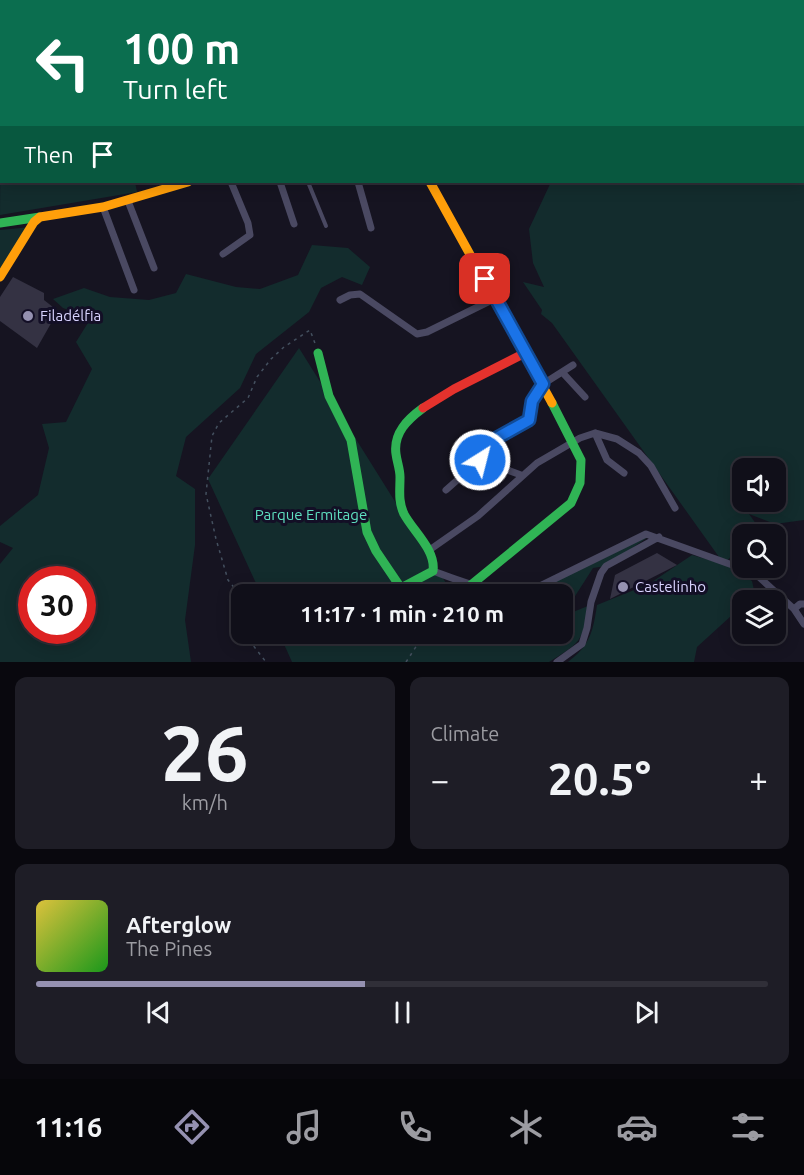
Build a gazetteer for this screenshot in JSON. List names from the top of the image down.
{
  "parks": ["Parque Ermitage"],
  "places": ["Filadélfia", "Castelinho"],
  "page": {
    "turn": ["100 m", "Turn left"],
    "then": "Then",
    "limit": "30",
    "trip": "11:17 · 1 min · 210 m",
    "tile": [
      ["26", "km/h"],
      "Climate"
    ],
    "heat": ["−", "20.5°", "+"],
    "song": ["Afterglow", "The Pines"],
    "tabs": "11:16"
  }
}
